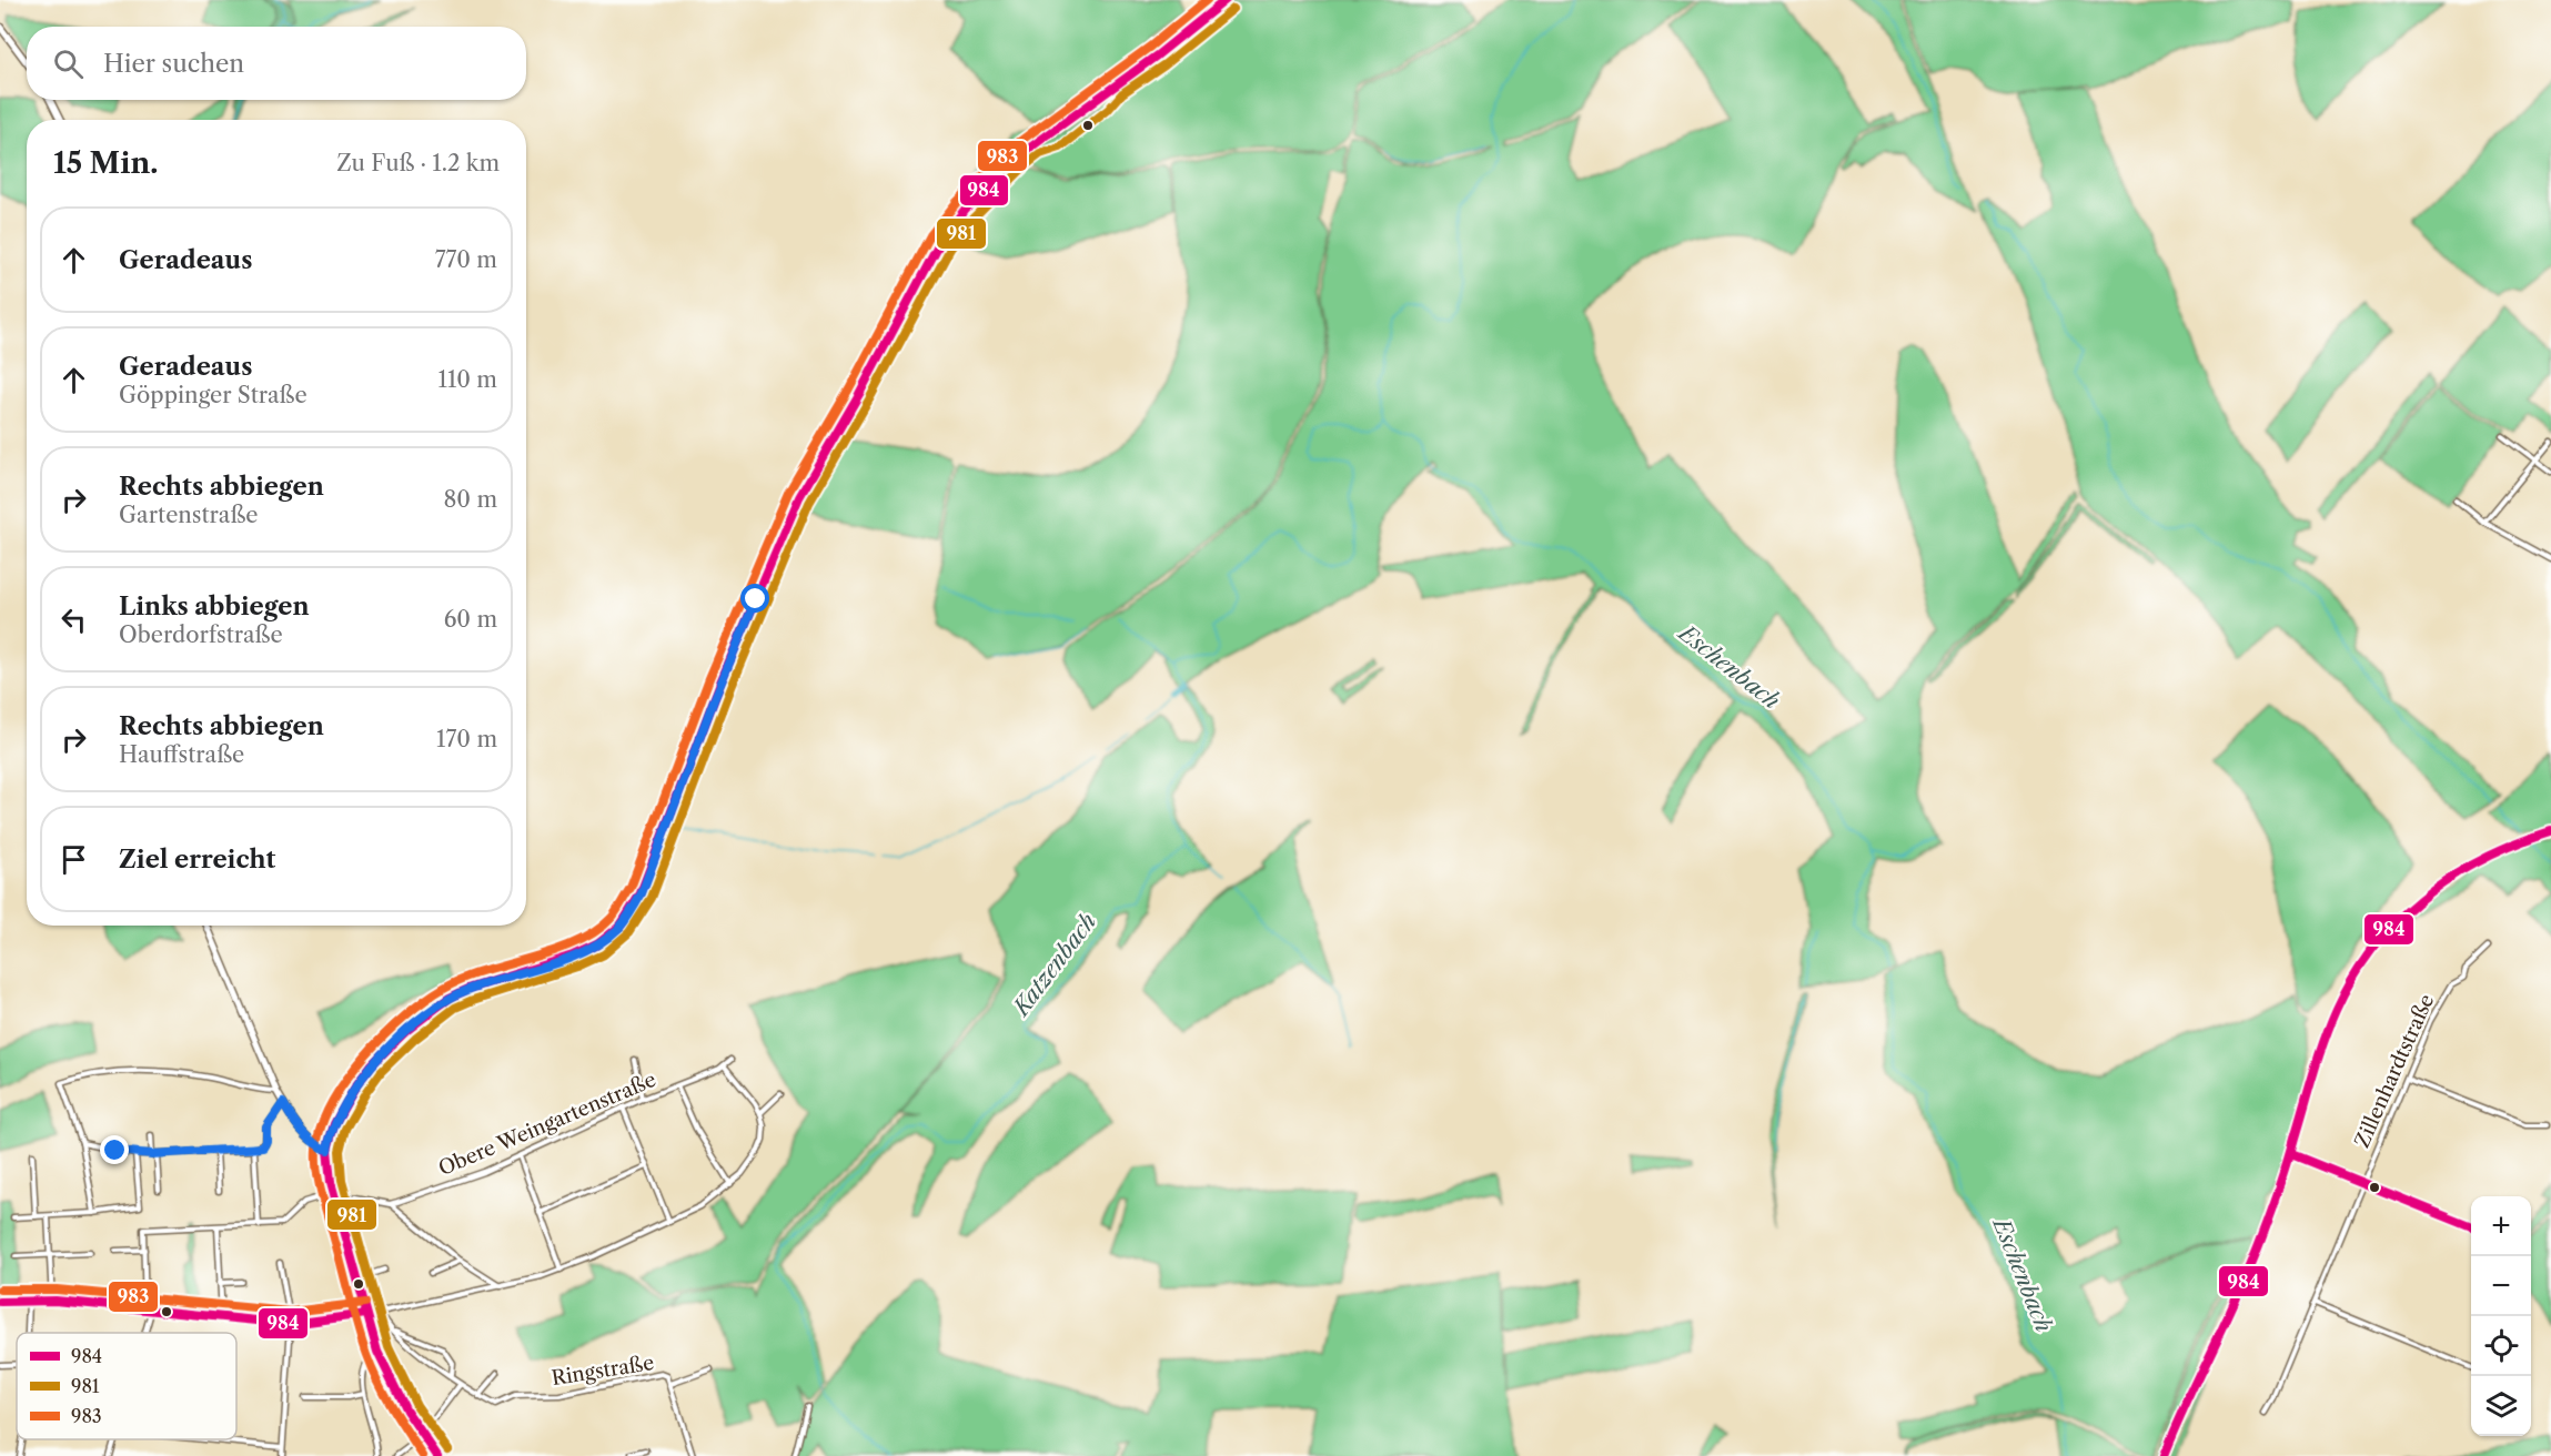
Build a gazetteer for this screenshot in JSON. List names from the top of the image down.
{
  "streets": {
    "street": ["Zillenhardtstraße", "Obere Weingartenstraße", "Ringstraße"]
  },
  "water": ["Eschenbach", "Katzenbach"],
  "lines": ["transit line 984", "transit line 983", "transit line 981"],
  "legend": ["984", "981", "983"],
  "page": {
    "search": "Hier suchen",
    "heading": ["15 Min.", "Zu Fuß · 1.2 km"],
    "list": [
      ["Geradeaus", "770 m"],
      ["Geradeaus", "Göppinger Straße", "110 m"],
      ["Rechts abbiegen", "Gartenstraße", "80 m"],
      ["Links abbiegen", "Oberdorfstraße", "60 m"],
      ["Rechts abbiegen", "Hauffstraße", "170 m"],
      "Ziel erreicht"
    ],
    "map_buttons": ["+", "−"]
  }
}
